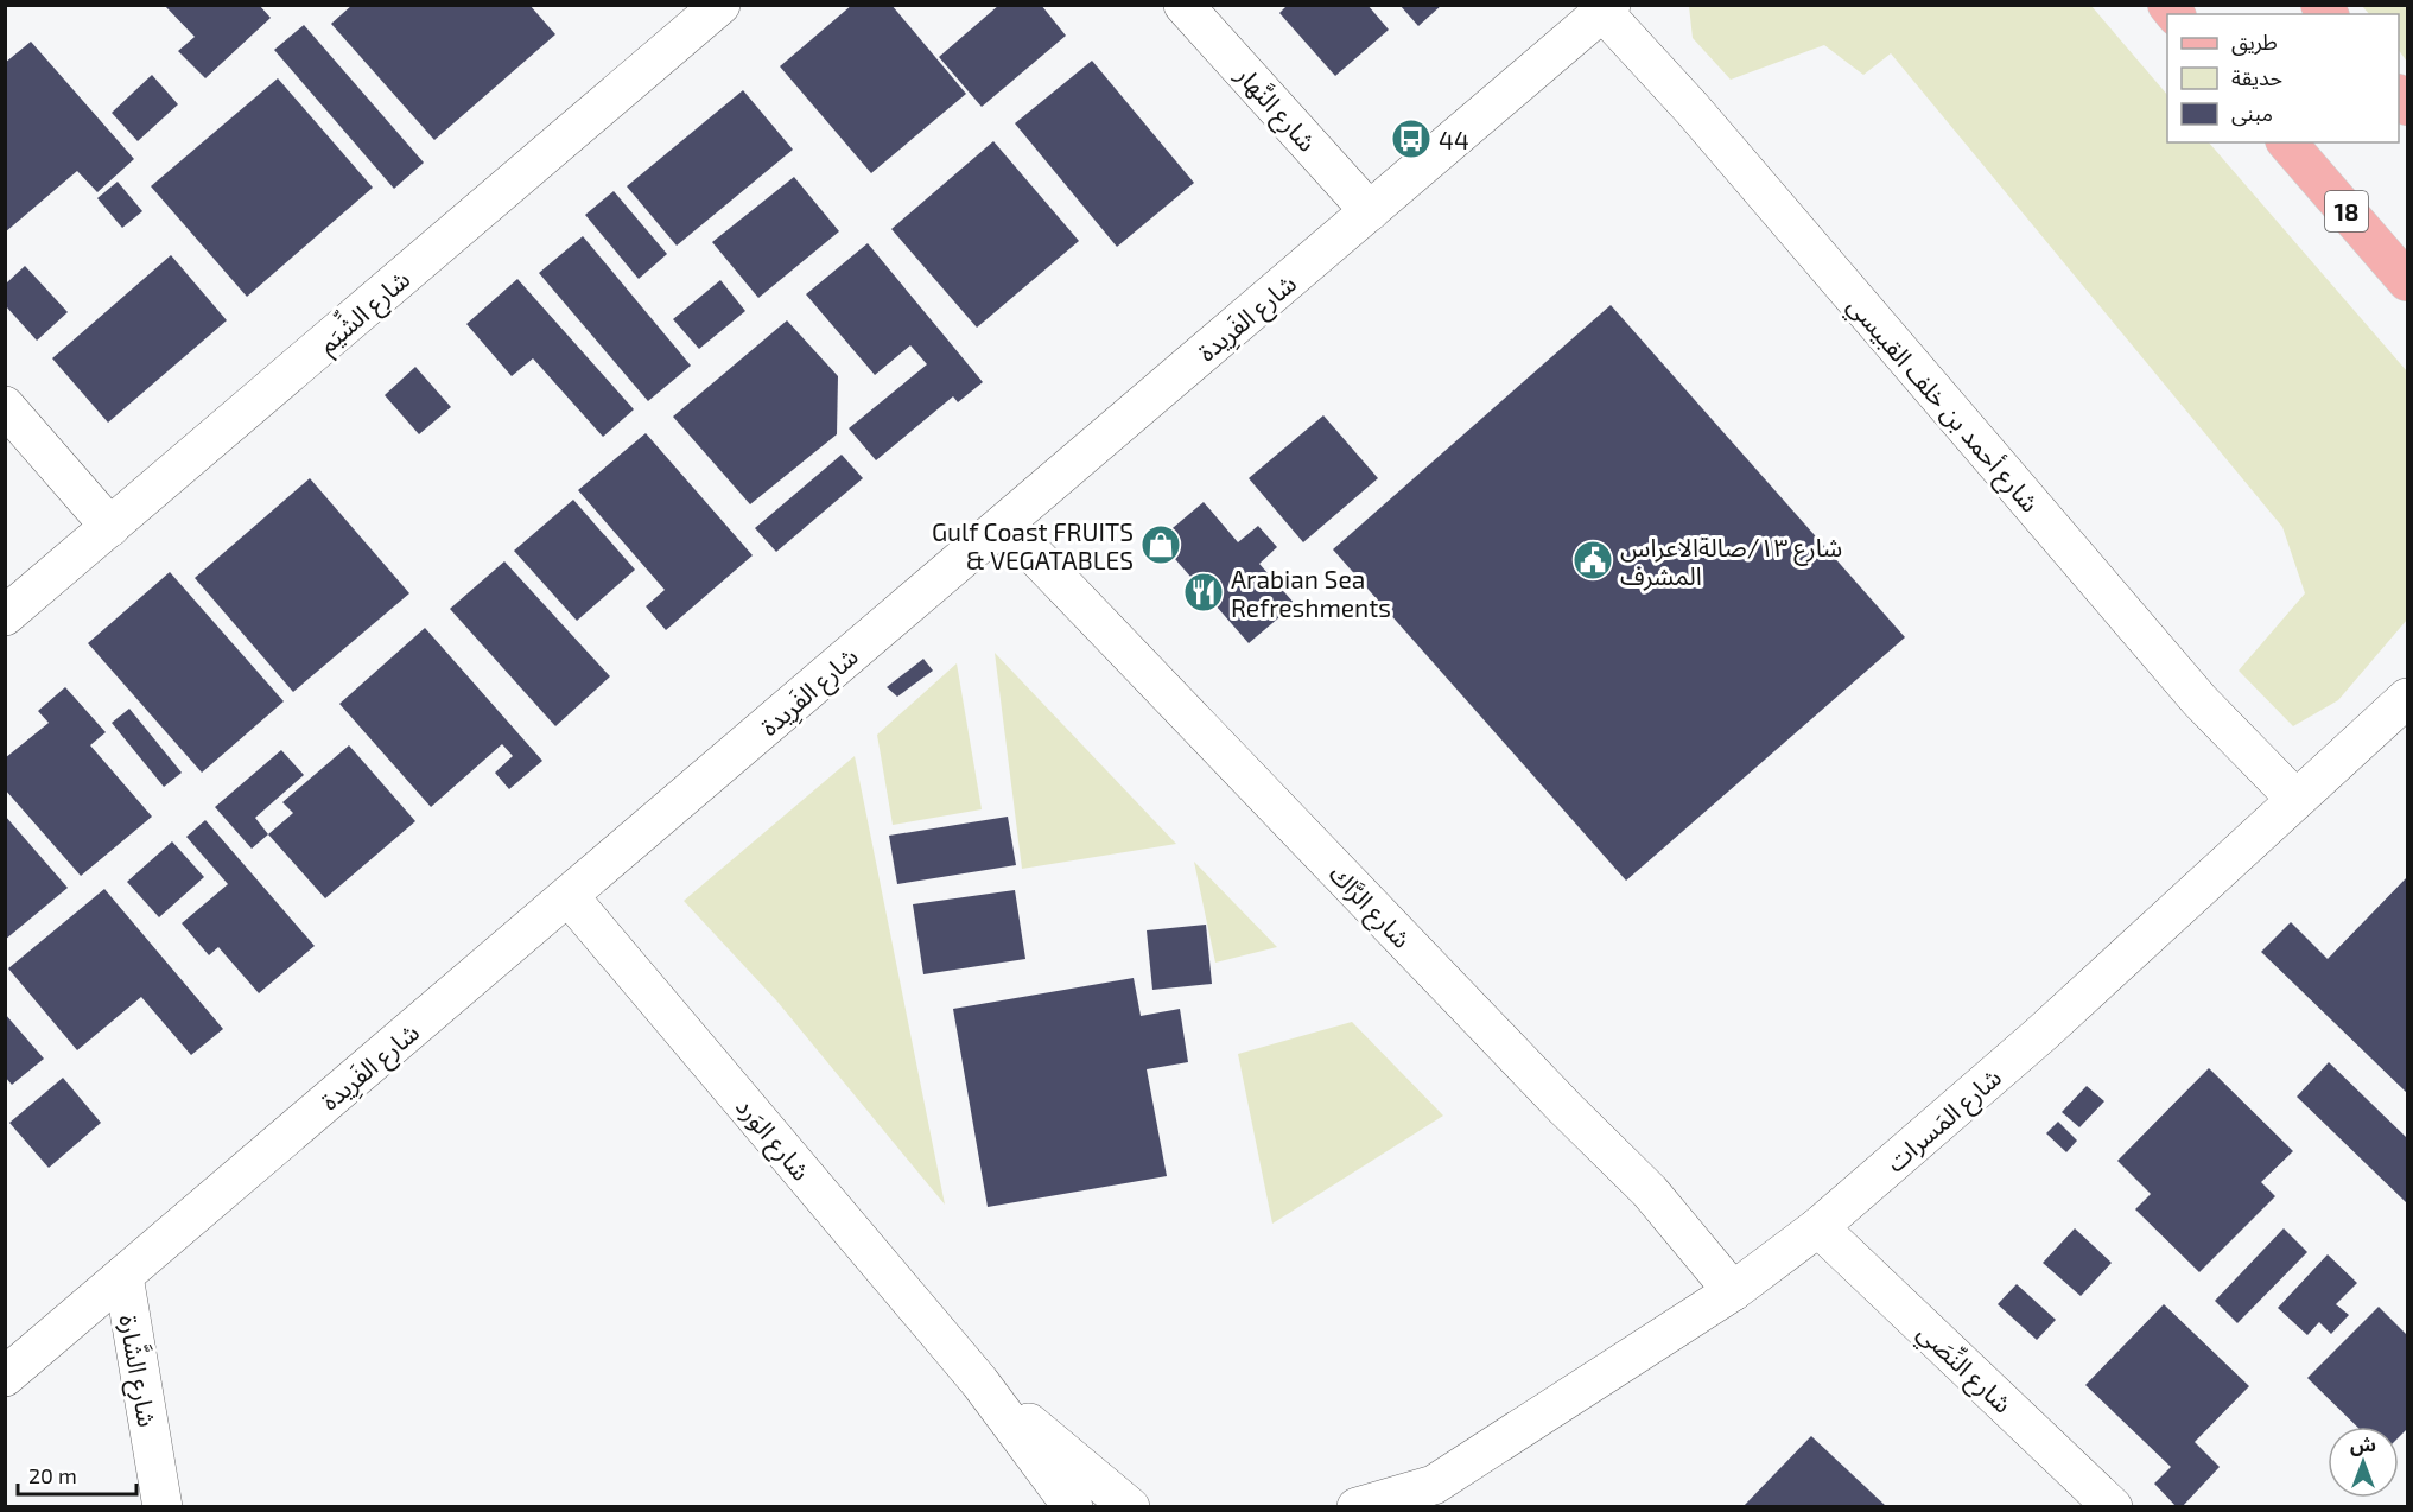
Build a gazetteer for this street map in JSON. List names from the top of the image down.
{
  "streets": {
    "main road": ["18"],
    "street": [
      "شارع النَّهار",
      "شارع الشِّيَم",
      "شارع الفَرِيدة",
      "شارع أحمد بن خلف القبيسي",
      "شارع الرَّاك",
      "شارع المَسرات",
      "شارع الوَرد",
      "شارع النِّصَي",
      "شارع الشَّارة"
    ]
  },
  "crossings": [
    ["شارع النَّهار", "شارع الفَرِيدة"],
    ["شارع الفَرِيدة", "شارع أحمد بن خلف القبيسي"],
    ["شارع الفَرِيدة", "شارع الرَّاك"],
    ["شارع الفَرِيدة", "شارع الوَرد"],
    ["شارع الفَرِيدة", "شارع الشَّارة"],
    ["شارع أحمد بن خلف القبيسي", "شارع المَسرات"],
    ["شارع الرَّاك", "شارع المَسرات"],
    ["شارع المَسرات", "شارع النِّصَي"]
  ],
  "places": {
    "bus stop": ["44"],
    "shop": ["Gulf Coast FRUITS & VEGATABLES"],
    "public building": ["شارع ١٣/صالةالاعراس المشرف"],
    "restaurant": ["Arabian Sea Refreshments"]
  },
  "legend": ["طريق", "حديقة", "مبنى"],
  "scale_bar": "20 m",
  "north": "top"
}
